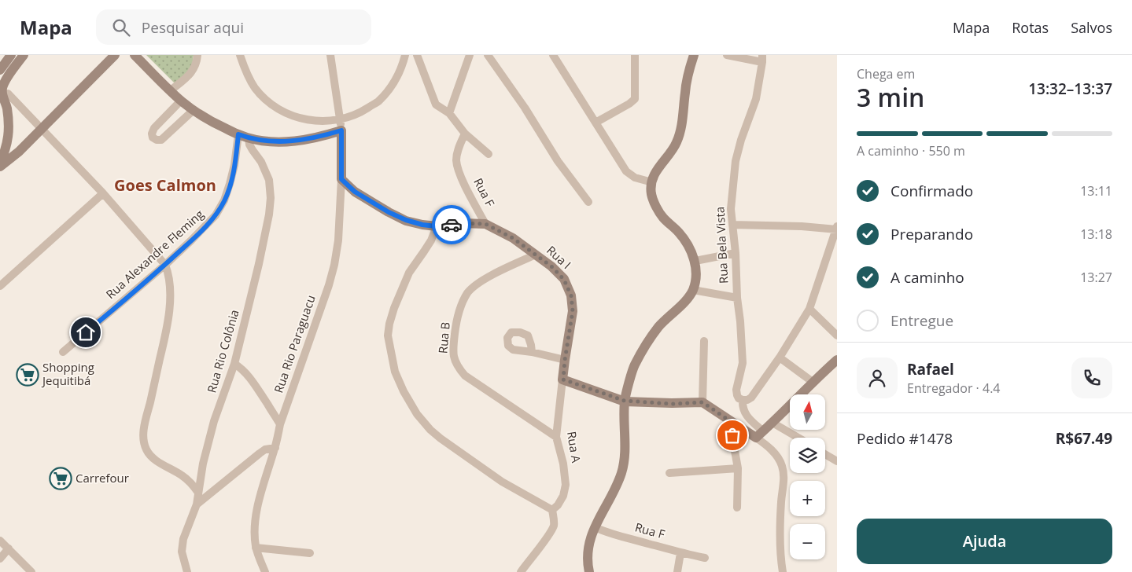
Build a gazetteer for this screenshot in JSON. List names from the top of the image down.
{
  "streets": {
    "street": [
      "Rua F",
      "Rua Bela Vista",
      "Rua Alexandre Fleming",
      "Rua I",
      "Rua B",
      "Rua Rio Paraguacu",
      "Rua Rio Colônia",
      "Rua A"
    ]
  },
  "crossings": [
    ["Rua F", "Rua I"],
    ["Rua I", "Rua B"],
    ["Rua I", "Rua A"],
    ["Rua B", "Rua A"]
  ],
  "districts": ["Goes Calmon"],
  "places": {
    "supermarket": ["Shopping Jequitibá", "Carrefour"]
  },
  "north": "top",
  "page": {
    "header": "Mapa",
    "search": "Pesquisar aqui",
    "nav": ["Mapa", "Rotas", "Salvos"],
    "heading": ["3 min", "Chega em", "13:32–13:37"],
    "panel": [
      "Rafael",
      "Entregador · 4.4",
      "Pedido #1478",
      "R$67.49"
    ],
    "bar": "A caminho · 550 m",
    "list": [
      ["Confirmado", "13:11"],
      ["Preparando", "13:18"],
      ["A caminho", "13:27"],
      "Entregue"
    ],
    "map_buttons": ["+", "−"],
    "buttons": "Ajuda"
  }
}
